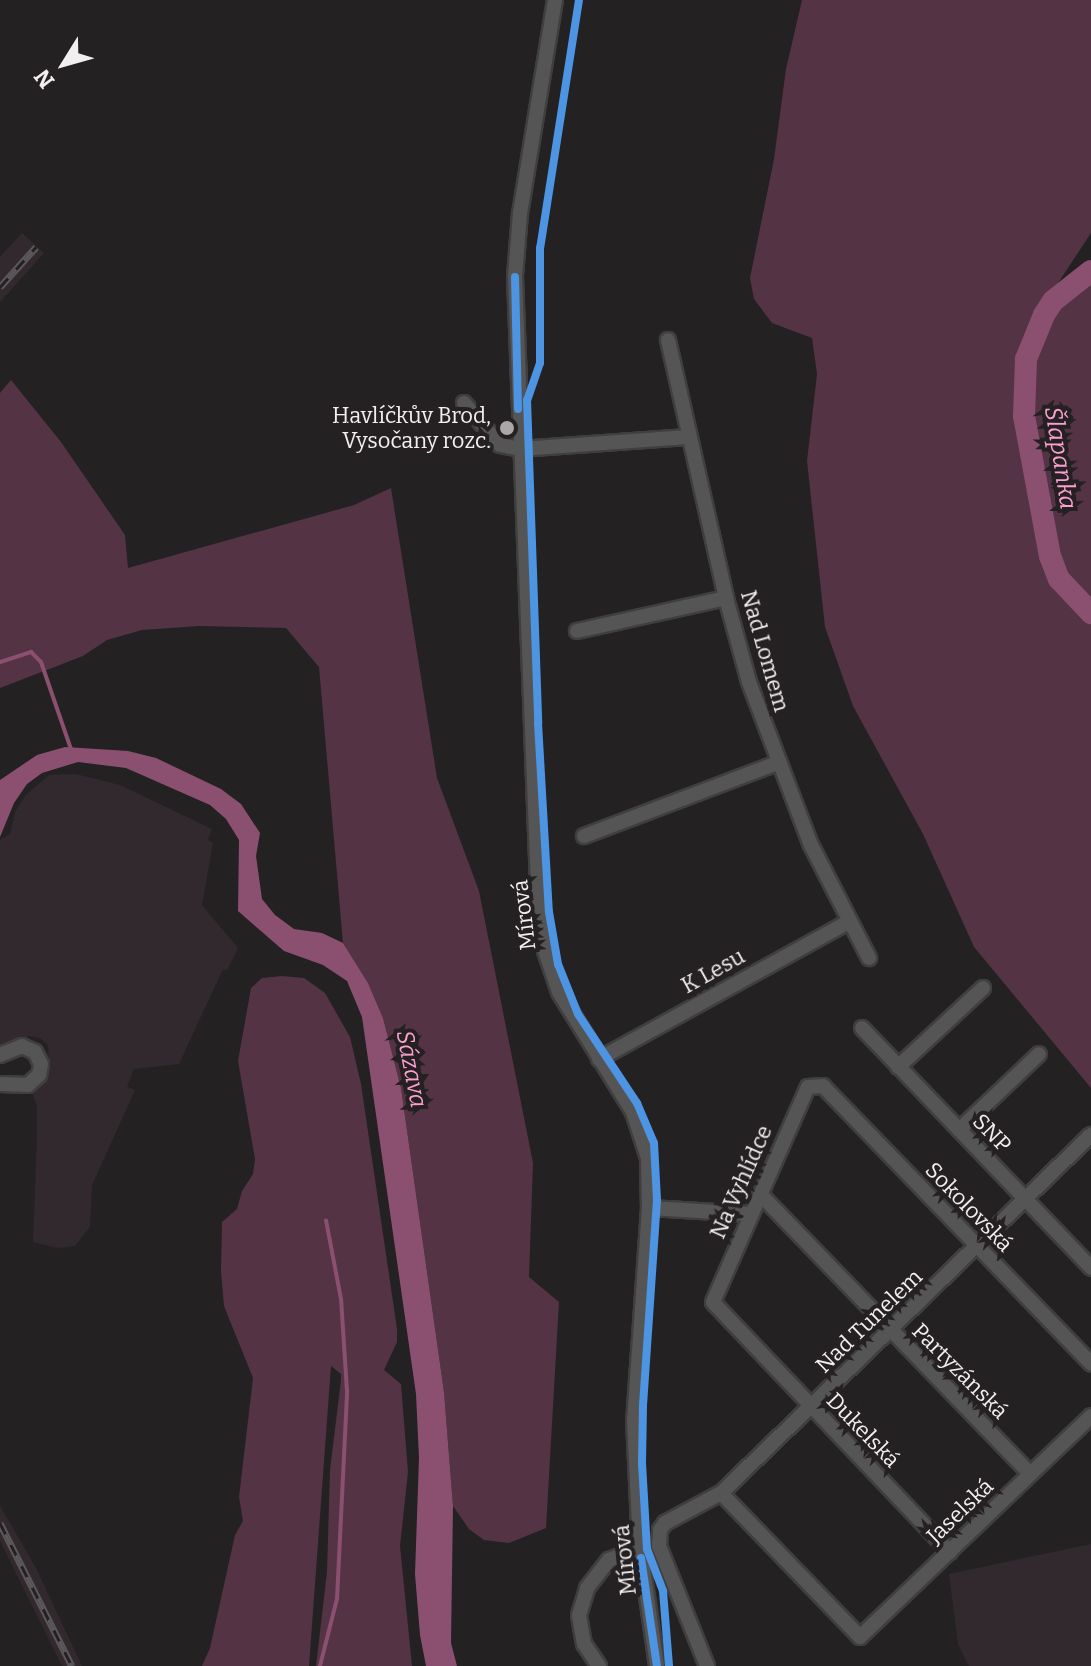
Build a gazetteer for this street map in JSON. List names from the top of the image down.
{
  "streets": {
    "street": [
      "Nad Lomem",
      "Mírová",
      "K Lesu",
      "SNP",
      "Na Vyhlídce",
      "Sokolovská",
      "Nad Tunelem",
      "Partyzánská",
      "Dukelská",
      "Jaselská"
    ]
  },
  "crossings": [
    ["Nad Lomem", "K Lesu"],
    ["Mírová", "K Lesu"],
    ["Mírová", "Nad Tunelem"],
    ["SNP", "Nad Tunelem"],
    ["Na Vyhlídce", "Sokolovská"],
    ["Na Vyhlídce", "Partyzánská"],
    ["Na Vyhlídce", "Dukelská"],
    ["Sokolovská", "Nad Tunelem"],
    ["Nad Tunelem", "Partyzánská"],
    ["Nad Tunelem", "Dukelská"],
    ["Nad Tunelem", "Jaselská"],
    ["Partyzánská", "Jaselská"],
    ["Dukelská", "Jaselská"]
  ],
  "water": ["Šlapanka", "Sázava"],
  "places": ["Havlíčkův Brod, Vysočany rozc."],
  "north": "bottom left"
}
